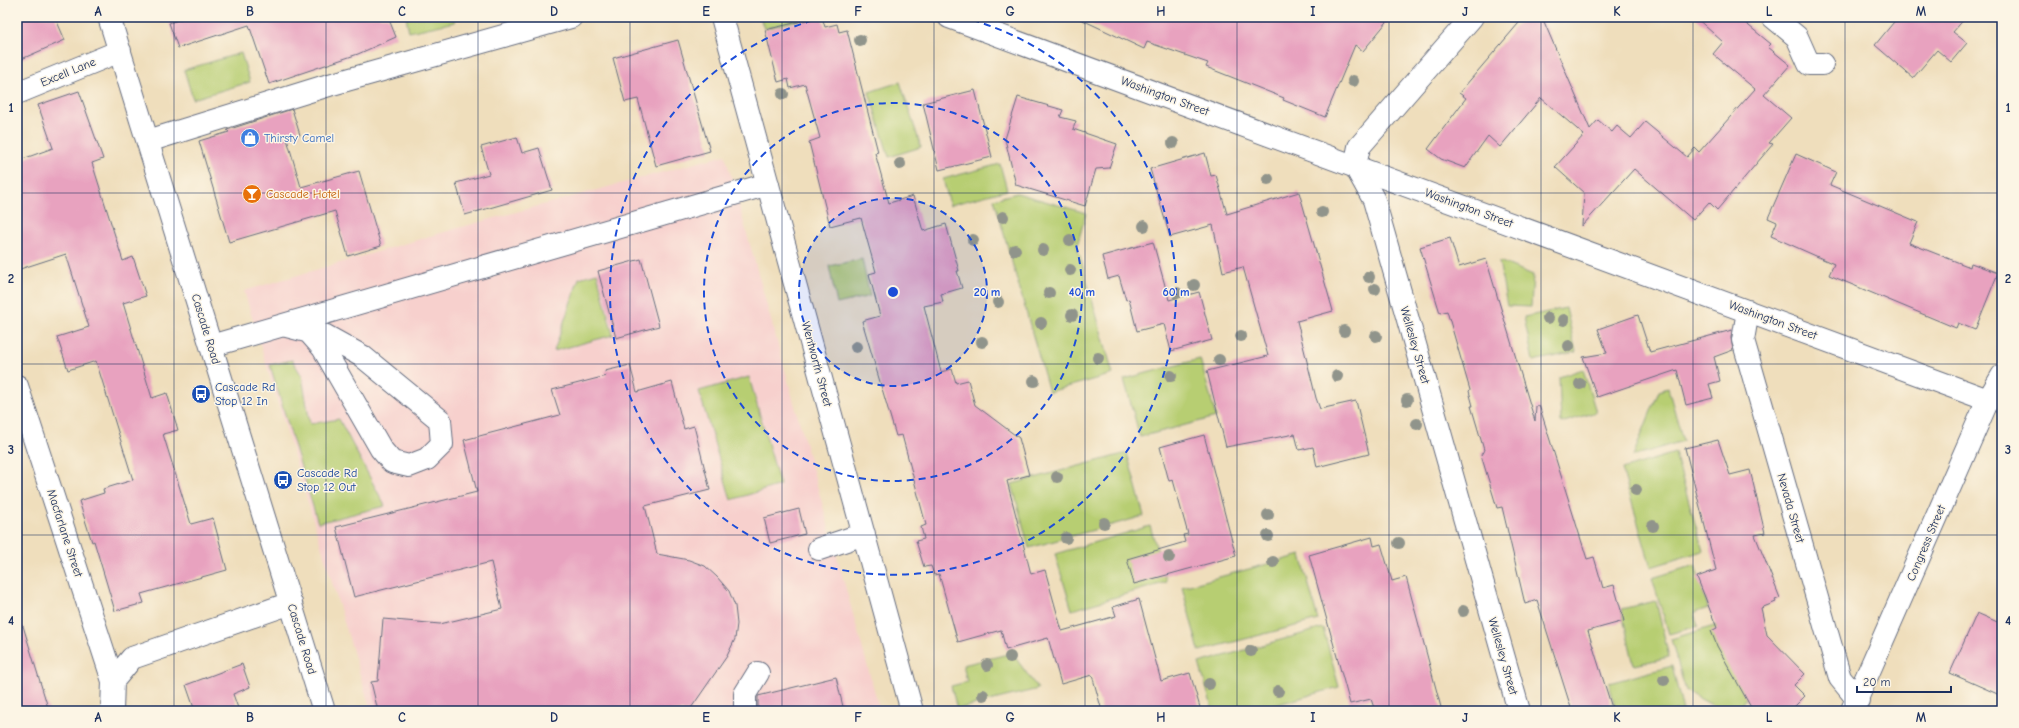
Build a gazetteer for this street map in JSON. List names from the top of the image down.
{
  "streets": {
    "street": [
      "Excell Lane",
      "Washington Street",
      "Cascade Road",
      "Wellesley Street",
      "Wentworth Street",
      "Nevada Street",
      "Macfarlane Street",
      "Congress Street"
    ]
  },
  "crossings": [
    ["Excell Lane", "Cascade Road"],
    ["Washington Street", "Wellesley Street"],
    ["Washington Street", "Nevada Street"],
    ["Washington Street", "Congress Street"],
    ["Nevada Street", "Congress Street"]
  ],
  "places": {
    "shop": ["Thirsty Camel"],
    "bar": ["Cascade Hotel"],
    "bus stop": ["Cascade Rd Stop 12 In", "Cascade Rd Stop 12 Out"]
  },
  "scale_bar": "20 m",
  "grid": {
    "columns": [
      "A",
      "B",
      "C",
      "D",
      "E",
      "F",
      "G",
      "H",
      "I",
      "J",
      "K",
      "L",
      "M"
    ],
    "rows": [
      "1",
      "2",
      "3",
      "4"
    ]
  },
  "rings": ["20 m", "40 m", "60 m"]
}
